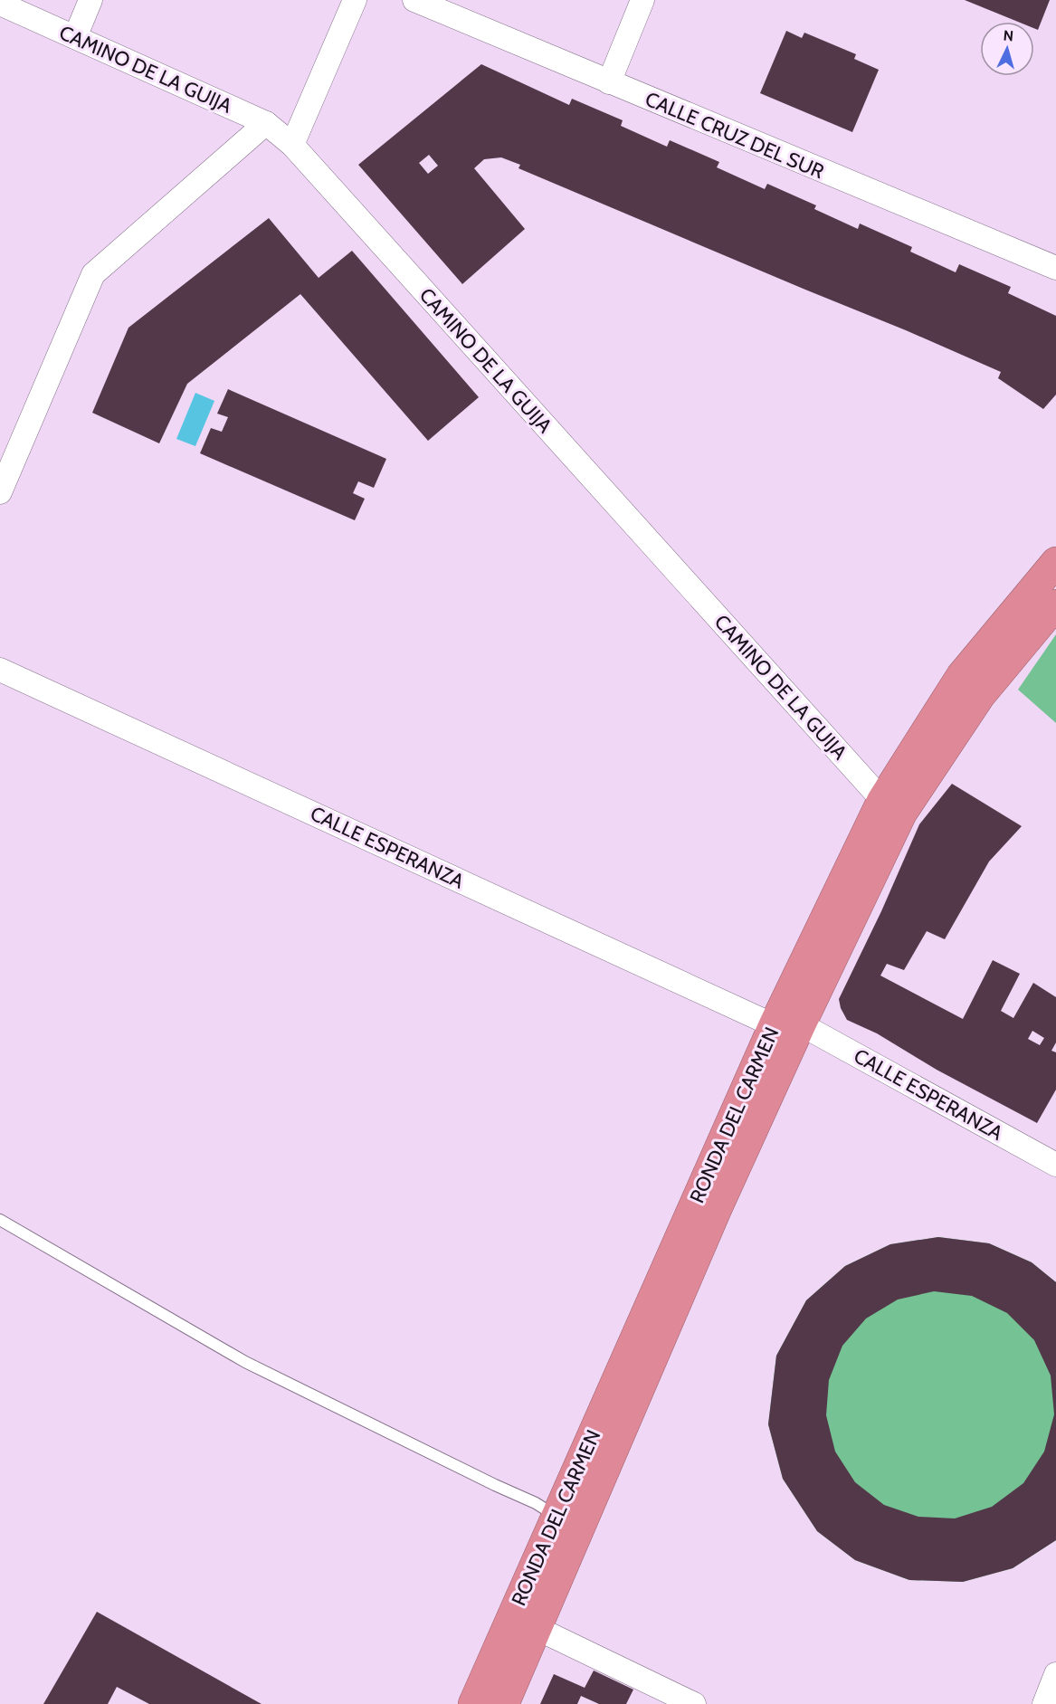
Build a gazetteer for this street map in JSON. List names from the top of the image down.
{
  "streets": {
    "highway": ["RONDA DEL CARMEN"],
    "street": ["CAMINO DE LA GUIJA", "CALLE CRUZ DEL SUR", "CALLE ESPERANZA"]
  },
  "crossings": [
    ["CAMINO DE LA GUIJA", "RONDA DEL CARMEN"],
    ["CALLE ESPERANZA", "RONDA DEL CARMEN"]
  ],
  "north": "top"
}
